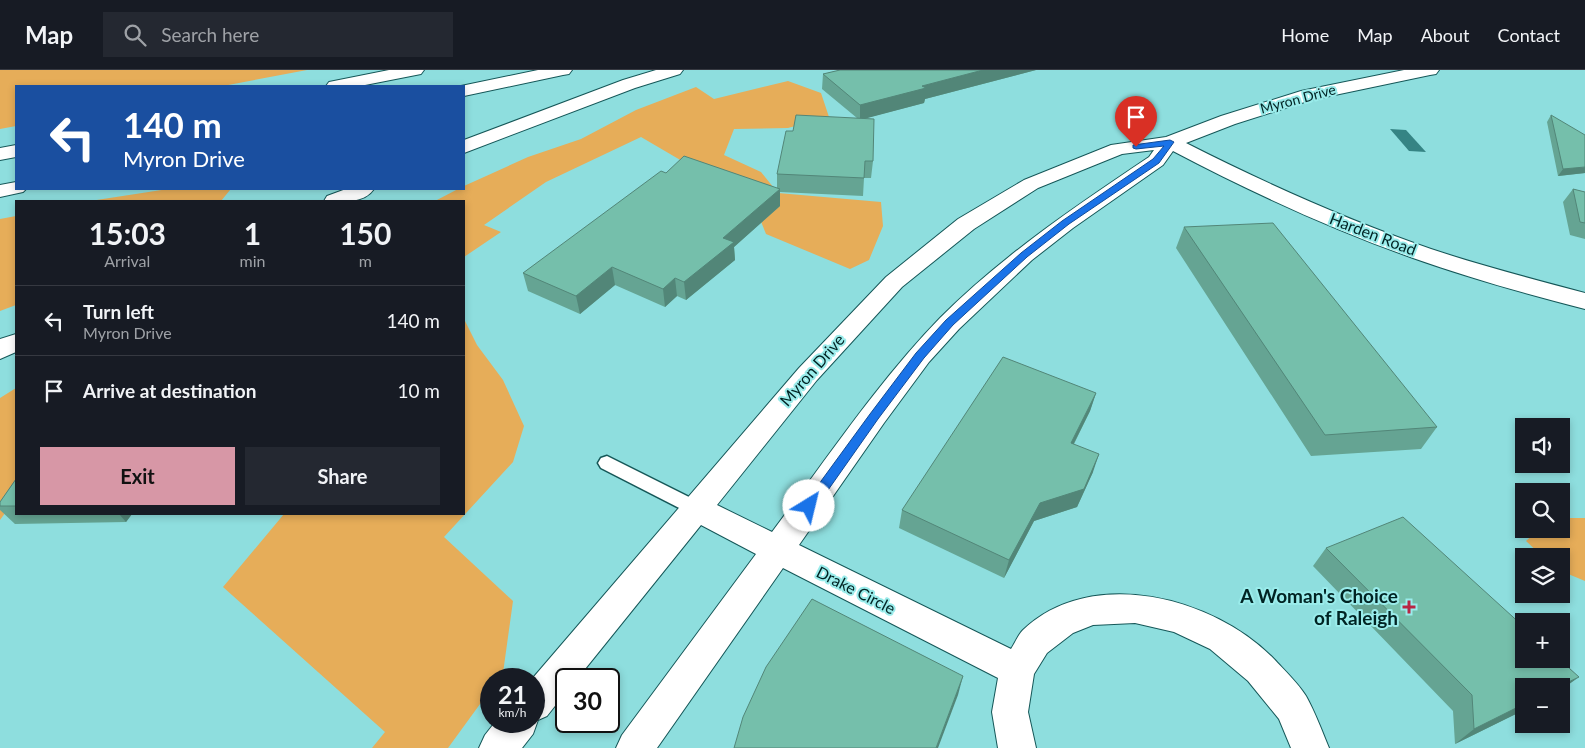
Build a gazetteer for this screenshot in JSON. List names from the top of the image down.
{
  "streets": {
    "main road": ["Myron Drive", "Harden Road", "Drake Circle"]
  },
  "crossings": [
    ["Myron Drive", "Harden Road"],
    ["Myron Drive", "Drake Circle"]
  ],
  "places": {
    "health": ["A Woman's Choice of Raleigh"]
  },
  "page": {
    "header": "Map",
    "search": "Search here",
    "nav": [
      "Home",
      "Map",
      "About",
      "Contact"
    ],
    "turn": ["140 m", "Myron Drive"],
    "eta": [
      "15:03",
      "Arrival",
      "1",
      "min",
      "150",
      "m"
    ],
    "list": [
      {
        "name": "Turn left",
        "note": "Myron Drive",
        "value": "140 m"
      },
      {
        "name": "Arrive at destination",
        "value": "10 m"
      }
    ],
    "map_buttons": ["+", "−"],
    "buttons": ["Exit", "Share"],
    "speed": "21 km/h",
    "limit": "30"
  }
}
